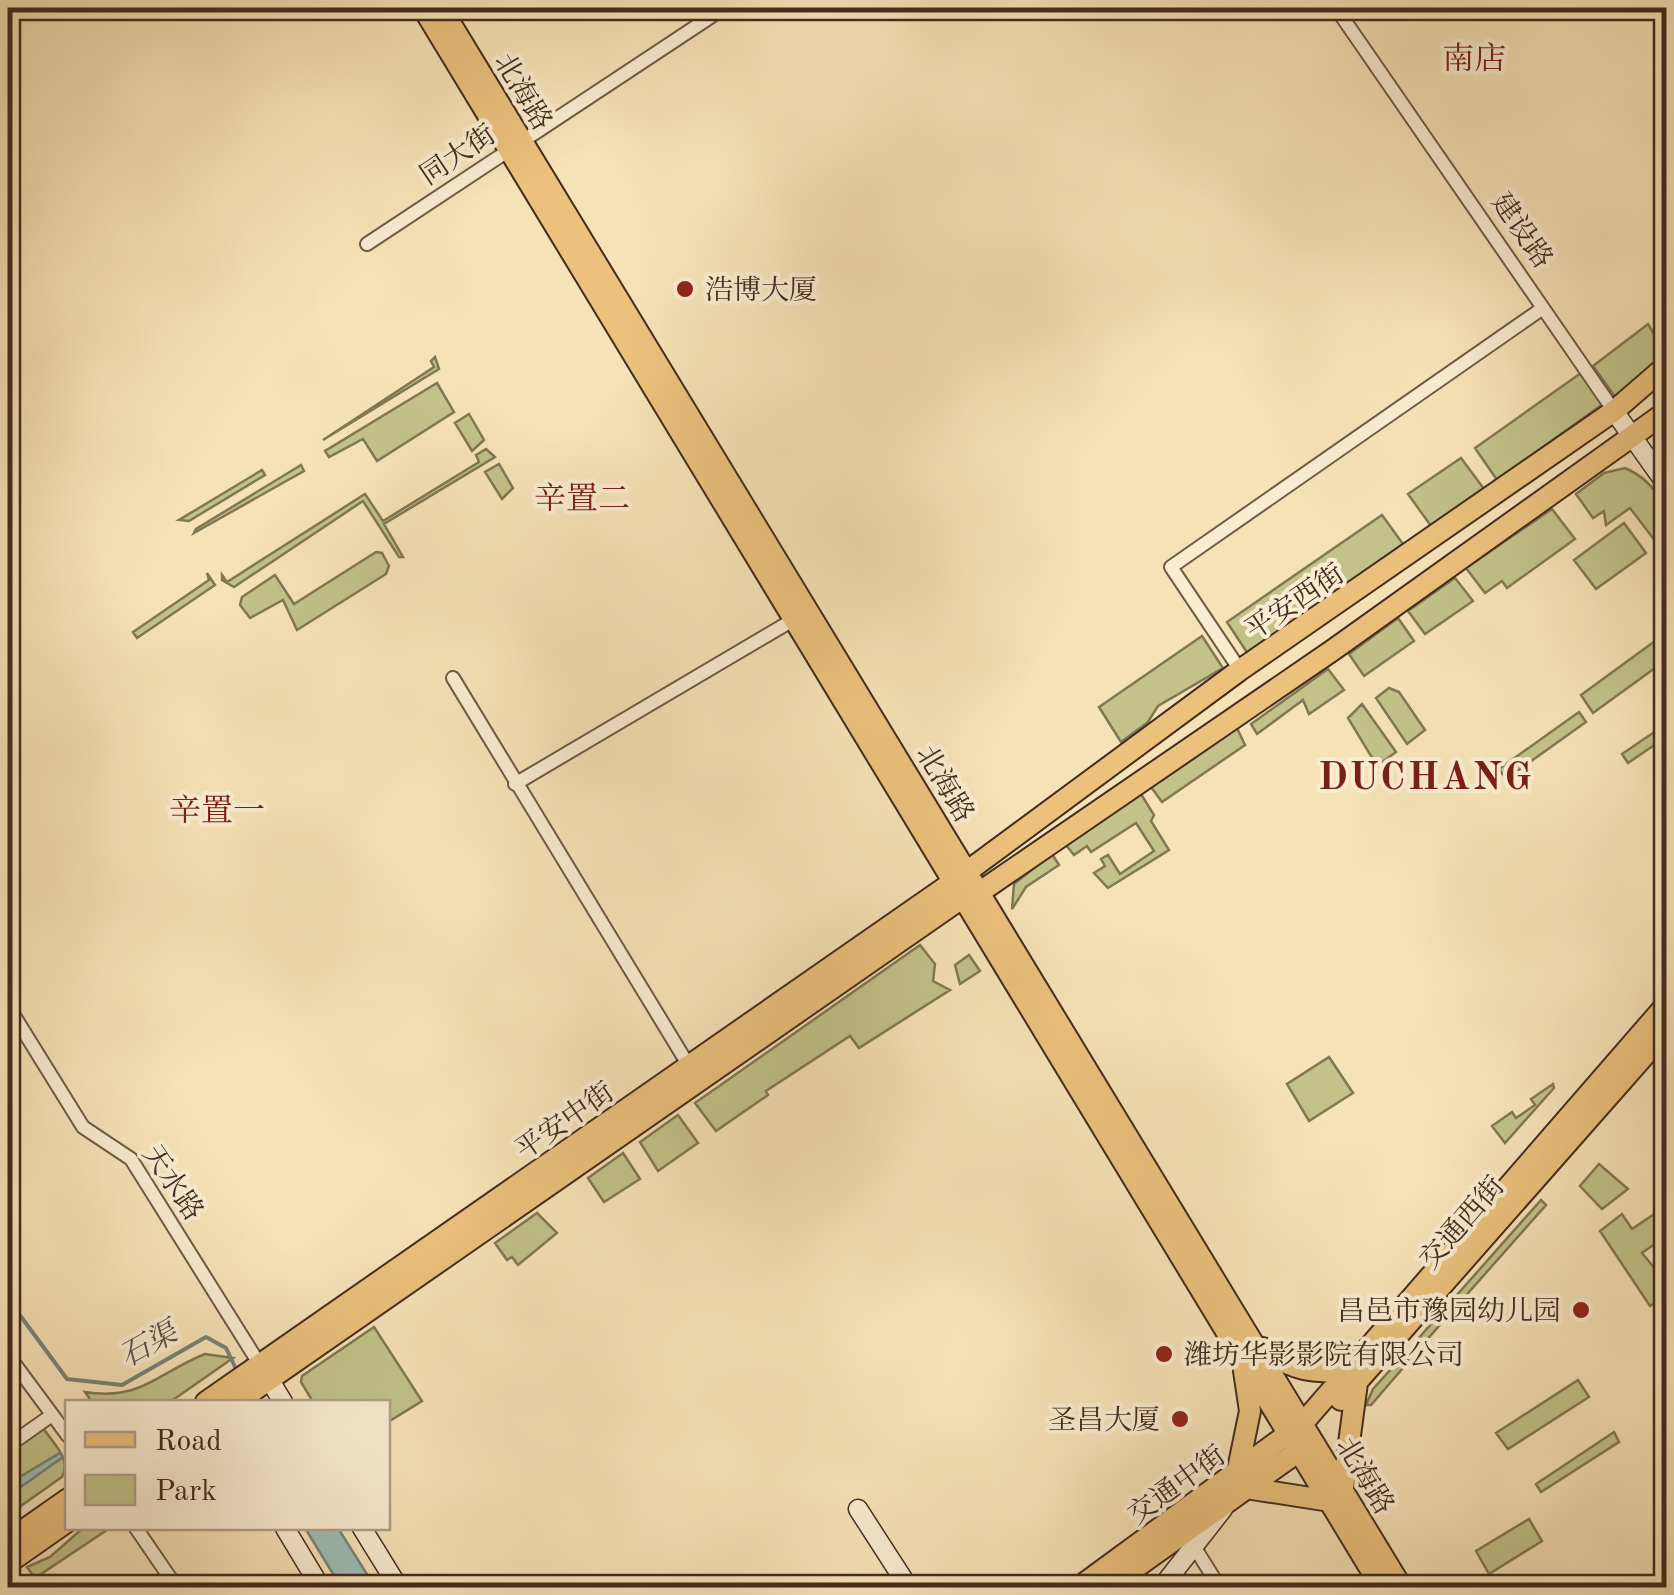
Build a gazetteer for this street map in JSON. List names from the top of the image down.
{
  "streets": {
    "main road": [
      "北海路",
      "平安西街",
      "平安中街",
      "交通西街",
      "交通中街"
    ],
    "street": ["同大街", "建设路", "天水路"]
  },
  "crossings": [
    ["北海路", "同大街"],
    ["北海路", "平安西街"],
    ["北海路", "平安中街"],
    ["北海路", "交通西街"],
    ["北海路", "交通中街"],
    ["建设路", "平安西街"],
    ["平安西街", "平安中街"],
    ["平安中街", "天水路"],
    ["交通西街", "交通中街"]
  ],
  "districts": [
    "南店",
    "辛置二",
    "DUCHANG",
    "辛置一"
  ],
  "water": ["石渠"],
  "places": [
    "浩博大厦",
    "昌邑市豫园幼儿园",
    "潍坊华影影院有限公司",
    "圣昌大厦"
  ],
  "legend": ["Road", "Park"]
}
